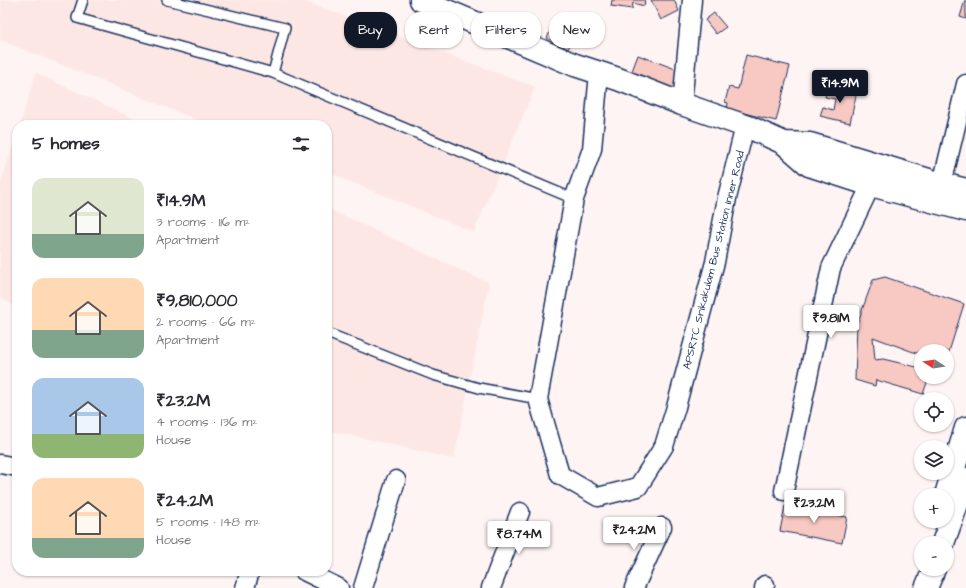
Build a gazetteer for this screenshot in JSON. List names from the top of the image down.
{
  "streets": {
    "street": ["APSRTC Srikakulam Bus Station Inner Road"]
  },
  "north": "left",
  "page": {
    "chip": [
      "Buy",
      "Rent",
      "Filters",
      "New"
    ],
    "price": [
      "₹14.9M",
      "₹9.81M",
      "₹23.2M",
      "₹24.2M",
      "₹8.74M"
    ],
    "heading": "5 homes",
    "list": [
      {
        "name": "₹14.9M",
        "note": "3 rooms · 116 m² · Apartment"
      },
      {
        "name": "₹9,810,000",
        "note": "2 rooms · 66 m² · Apartment"
      },
      {
        "name": "₹23.2M",
        "note": "4 rooms · 136 m² · House"
      },
      {
        "name": "₹24.2M",
        "note": "5 rooms · 148 m² · House"
      }
    ],
    "map_buttons": ["+", "−"]
  }
}
